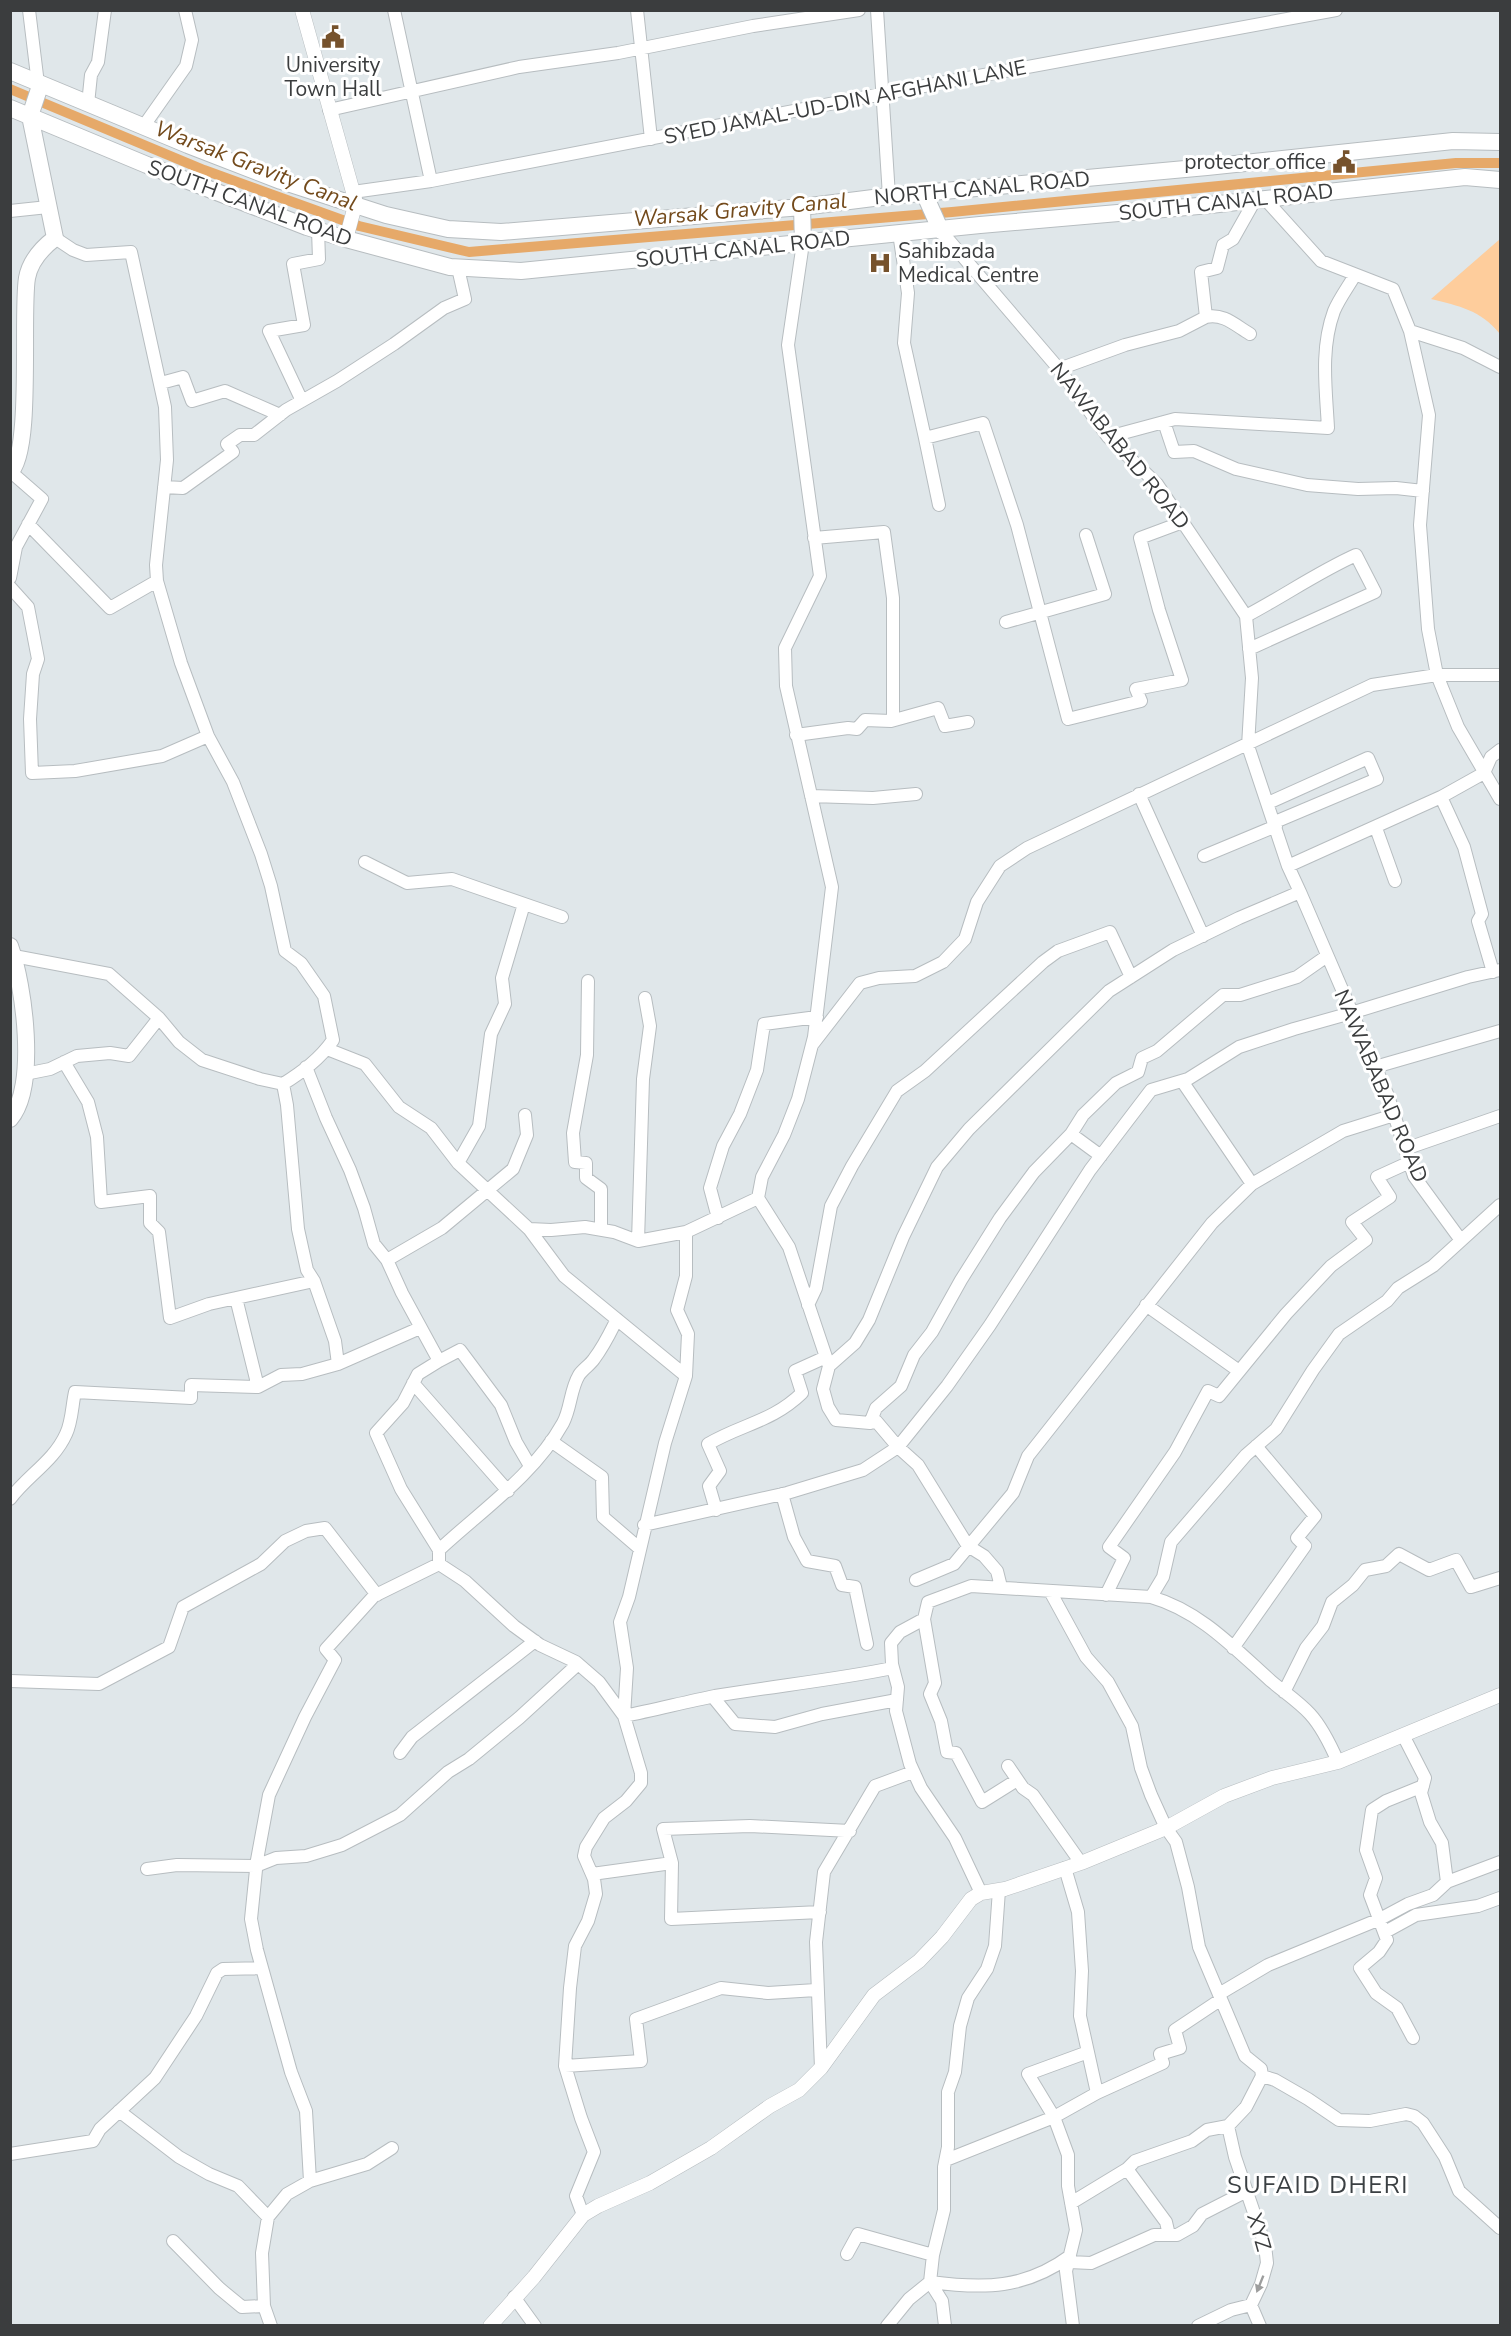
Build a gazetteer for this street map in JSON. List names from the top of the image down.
{
  "streets": {
    "main road": ["NORTH CANAL ROAD", "SOUTH CANAL ROAD"],
    "street": ["SYED JAMAL-UD-DIN AFGHANI LANE", "NAWABABAD ROAD", "XYZ"]
  },
  "crossings": [
    ["SYED JAMAL-UD-DIN AFGHANI LANE", "NORTH CANAL ROAD"],
    ["SOUTH CANAL ROAD", "NAWABABAD ROAD"]
  ],
  "one_way": ["XYZ"],
  "districts": ["SUFAID DHERI"],
  "water": ["Warsak Gravity Canal"],
  "places": {
    "public building": ["University Town Hall", "protector office"],
    "hospital": ["Sahibzada Medical Centre"]
  }
}
